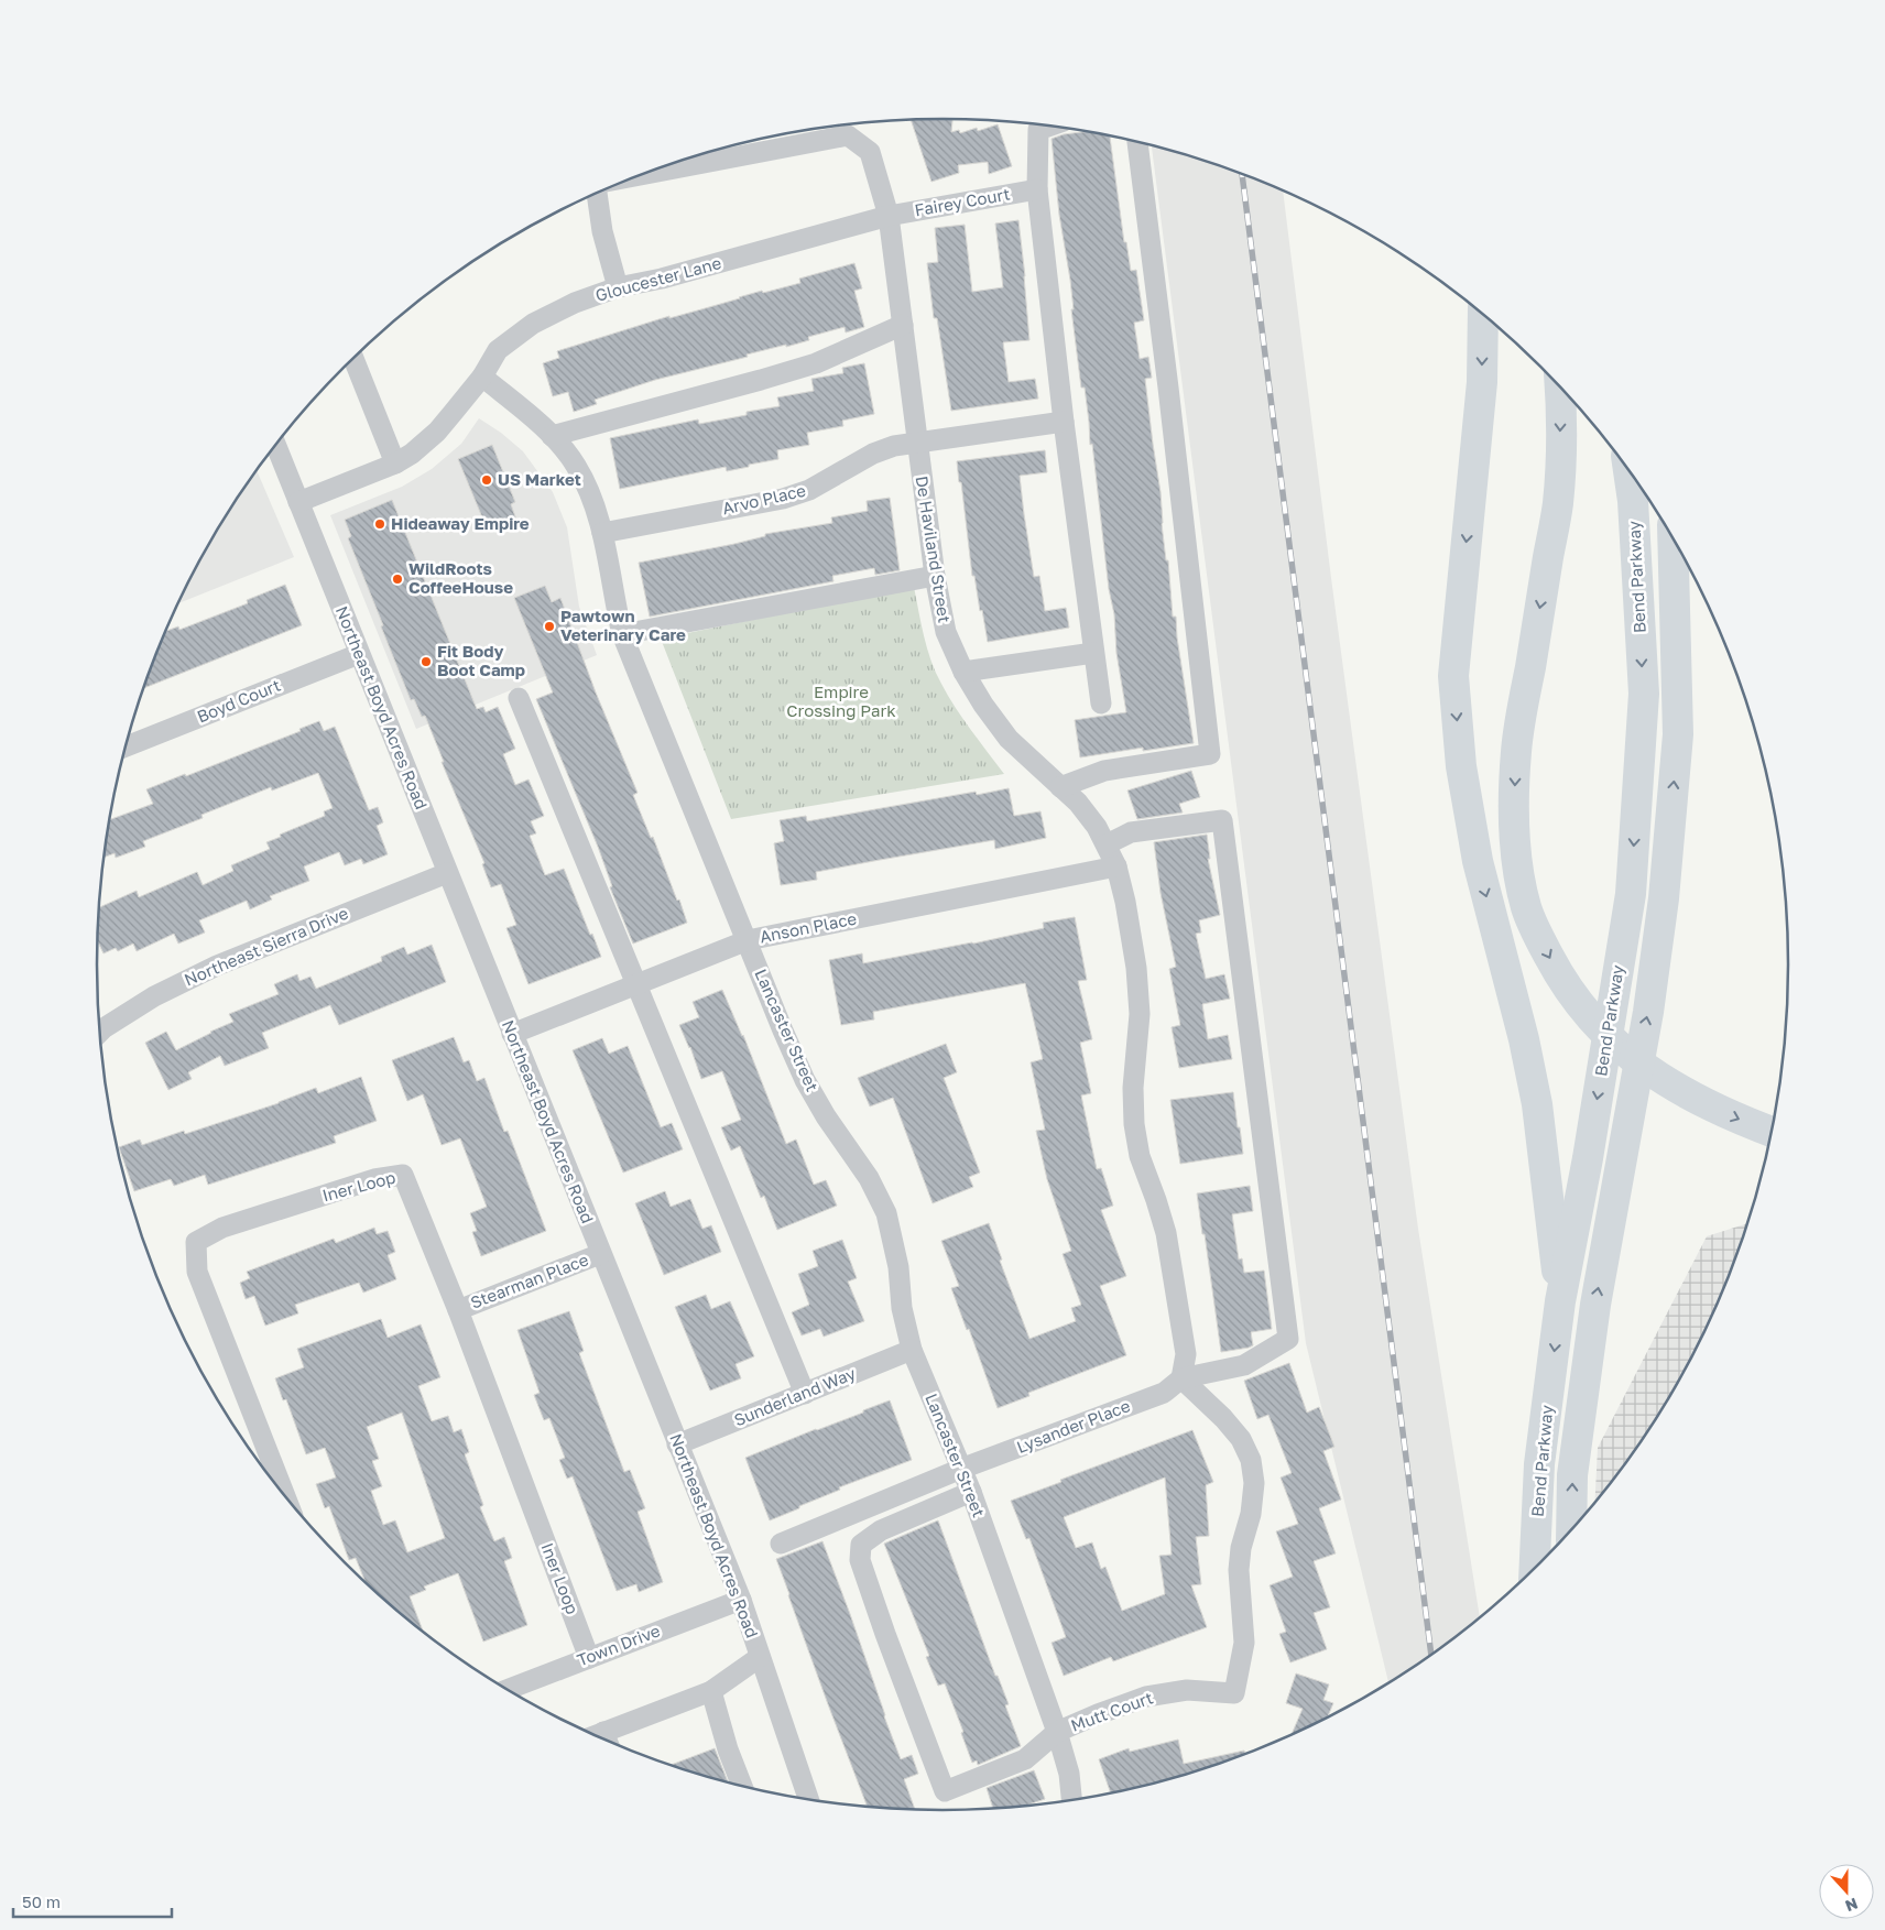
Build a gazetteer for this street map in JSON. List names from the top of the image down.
{
  "streets": {
    "highway": ["Bend Parkway"],
    "street": [
      "Fairey Court",
      "Gloucester Lane",
      "Arvo Place",
      "De Haviland Street",
      "Boyd Court",
      "Northeast Boyd Acres Road",
      "Anson Place",
      "Northeast Sierra Drive",
      "Lancaster Street",
      "Iner Loop",
      "Stearman Place",
      "Sunderland Way",
      "Lysander Place",
      "Town Drive",
      "Mutt Court"
    ]
  },
  "crossings": [
    ["Fairey Court", "Gloucester Lane"],
    ["Fairey Court", "De Haviland Street"],
    ["Gloucester Lane", "De Haviland Street"],
    ["Gloucester Lane", "Northeast Boyd Acres Road"],
    ["Gloucester Lane", "Lancaster Street"],
    ["Arvo Place", "De Haviland Street"],
    ["Arvo Place", "Lancaster Street"],
    ["De Haviland Street", "Anson Place"],
    ["De Haviland Street", "Lysander Place"],
    ["De Haviland Street", "Mutt Court"],
    ["Boyd Court", "Northeast Boyd Acres Road"],
    ["Northeast Boyd Acres Road", "Anson Place"],
    ["Northeast Boyd Acres Road", "Northeast Sierra Drive"],
    ["Northeast Boyd Acres Road", "Stearman Place"],
    ["Northeast Boyd Acres Road", "Sunderland Way"],
    ["Northeast Boyd Acres Road", "Town Drive"],
    ["Anson Place", "Lancaster Street"],
    ["Lancaster Street", "Sunderland Way"],
    ["Lancaster Street", "Lysander Place"],
    ["Lancaster Street", "Mutt Court"],
    ["Iner Loop", "Stearman Place"],
    ["Iner Loop", "Town Drive"],
    ["Lysander Place", "Mutt Court"]
  ],
  "parks": ["Empire Crossing Park"],
  "places": [
    "US Market",
    "Hideaway Empire",
    "WildRoots CoffeeHouse",
    "Pawtown Veterinary Care",
    "Fit Body Boot Camp"
  ],
  "scale_bar": "50 m",
  "north": "bottom"
}
